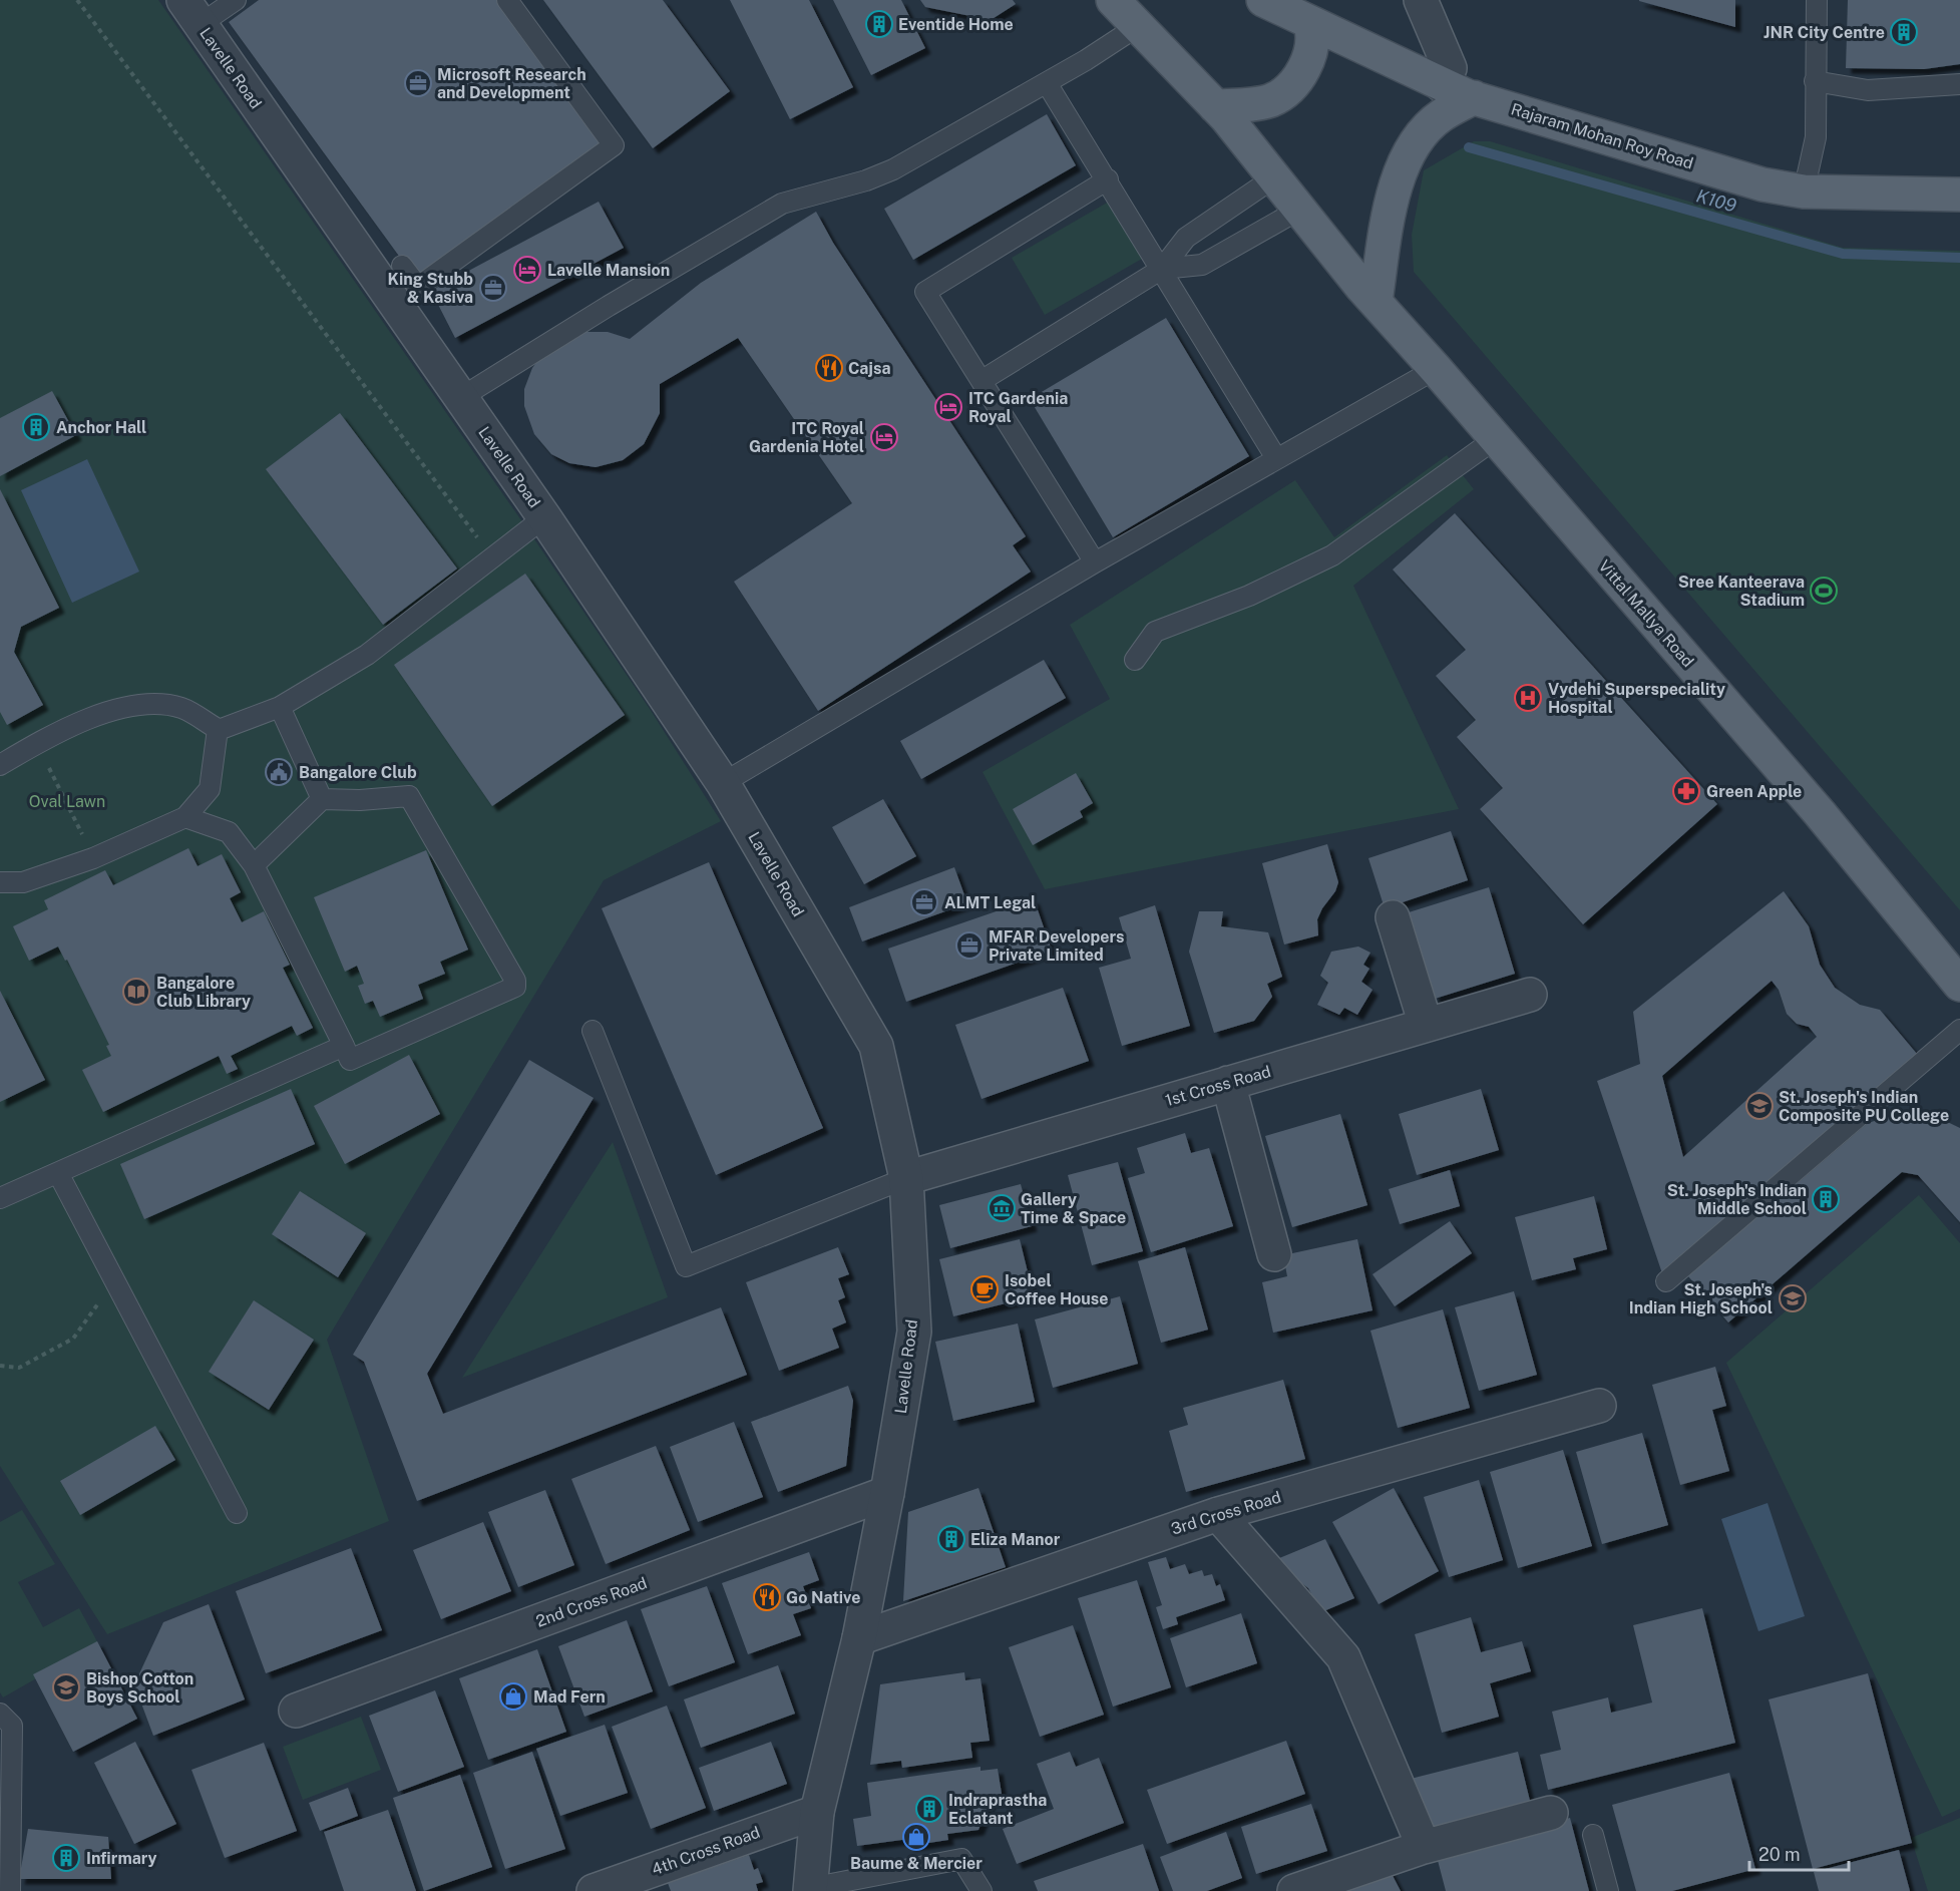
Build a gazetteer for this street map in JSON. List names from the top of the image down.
{
  "streets": {
    "main road": ["Rajaram Mohan Roy Road", "Vittal Mallya Road"],
    "street": [
      "Lavelle Road",
      "1st Cross Road",
      "3rd Cross Road",
      "2nd Cross Road",
      "4th Cross Road"
    ]
  },
  "crossings": [
    ["Lavelle Road", "1st Cross Road"],
    ["Lavelle Road", "3rd Cross Road"],
    ["Lavelle Road", "2nd Cross Road"],
    ["Lavelle Road", "4th Cross Road"]
  ],
  "water": ["K109"],
  "parks": ["Oval Lawn"],
  "places": {
    "building": [
      "Eventide Home",
      "JNR City Centre",
      "Anchor Hall",
      "St. Joseph's Indian Middle School",
      "Eliza Manor",
      "Indraprastha Eclatant",
      "Infirmary"
    ],
    "office": [
      "Microsoft Research and Development",
      "King Stubb & Kasiva",
      "ALMT Legal",
      "MFAR Developers Private Limited"
    ],
    "hotel": ["Lavelle Mansion", "ITC Gardenia Royal", "ITC Royal Gardenia Hotel"],
    "restaurant": ["Cajsa", "Go Native"],
    "sports": ["Sree Kanteerava Stadium"],
    "hospital": ["Vydehi Superspeciality Hospital"],
    "public building": ["Bangalore Club"],
    "pharmacy": ["Green Apple"],
    "library": ["Bangalore Club Library"],
    "school or university": ["St. Joseph's Indian Composite PU College", "St. Joseph's Indian High School", "Bishop Cotton Boys School"],
    "museum": ["Gallery Time & Space"],
    "cafe": ["Isobel Coffee House"],
    "shop": ["Mad Fern", "Baume & Mercier"]
  },
  "scale_bar": "20 m"
}
